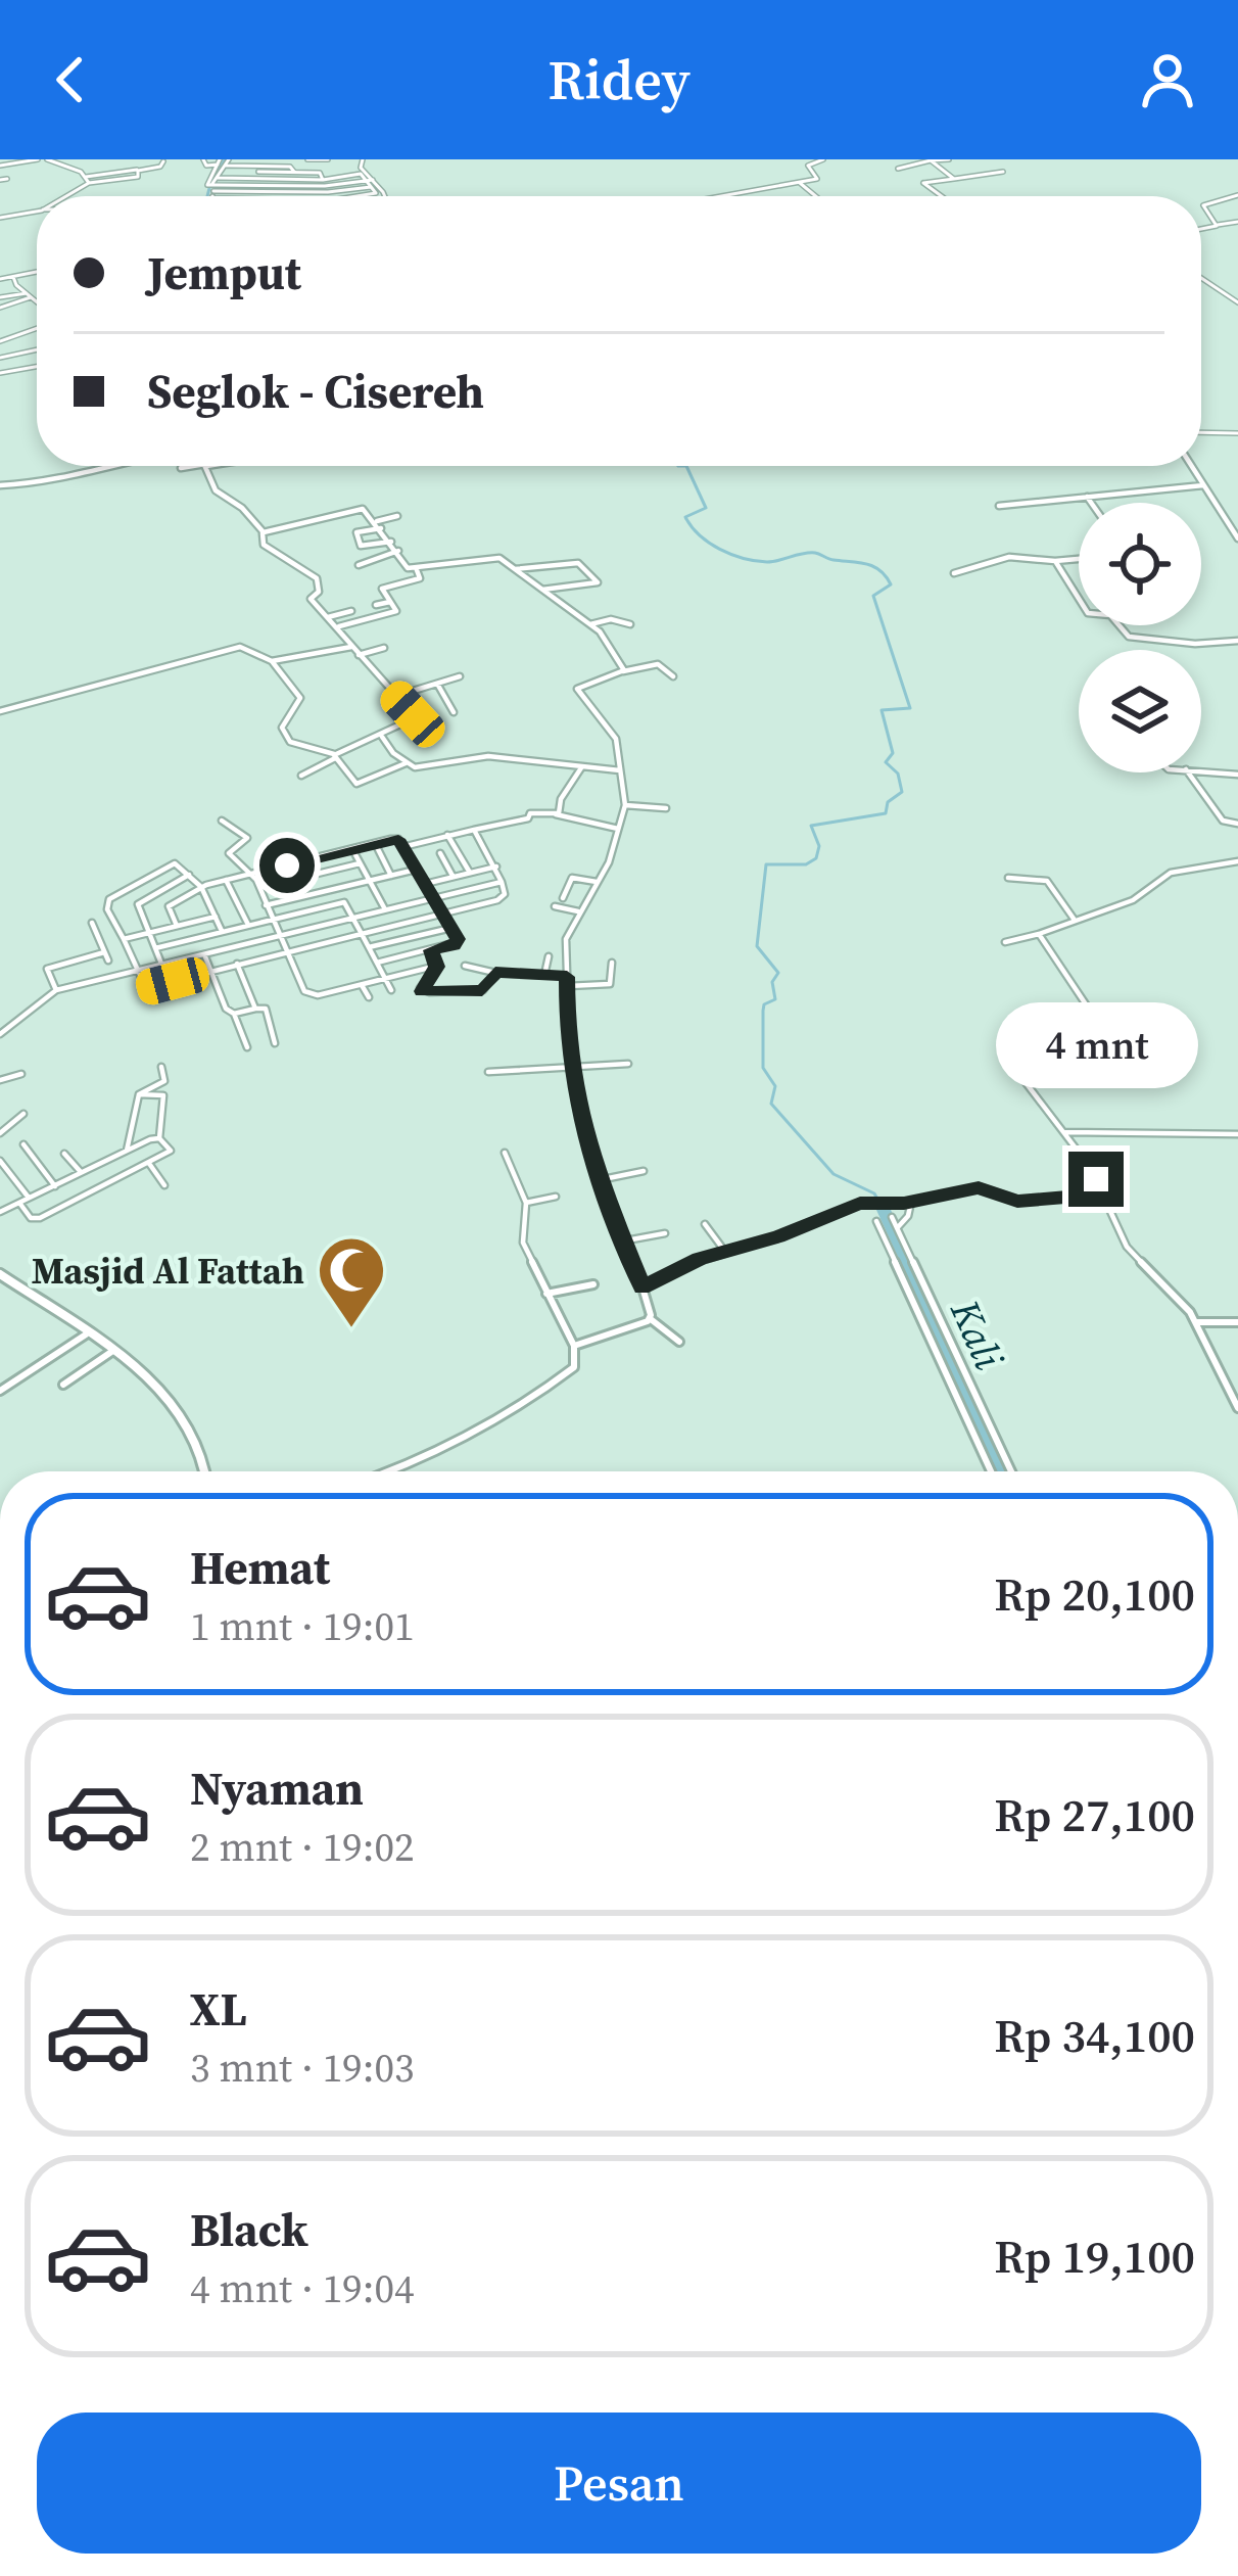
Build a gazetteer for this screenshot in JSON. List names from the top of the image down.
{
  "water": ["Kali"],
  "places": {
    "mosque": ["Masjid Al Fattah"]
  },
  "page": {
    "header": "Ridey",
    "banner": ["Jemput", "Seglok - Cisereh"],
    "bubble": "4 mnt",
    "list": [
      {
        "name": "Hemat",
        "note": "1 mnt · 19:01",
        "value": "Rp 20,100"
      },
      {
        "name": "Nyaman",
        "note": "2 mnt · 19:02",
        "value": "Rp 27,100"
      },
      {
        "name": "XL",
        "note": "3 mnt · 19:03",
        "value": "Rp 34,100"
      },
      {
        "name": "Black",
        "note": "4 mnt · 19:04",
        "value": "Rp 19,100"
      }
    ],
    "buttons": "Pesan"
  }
}
